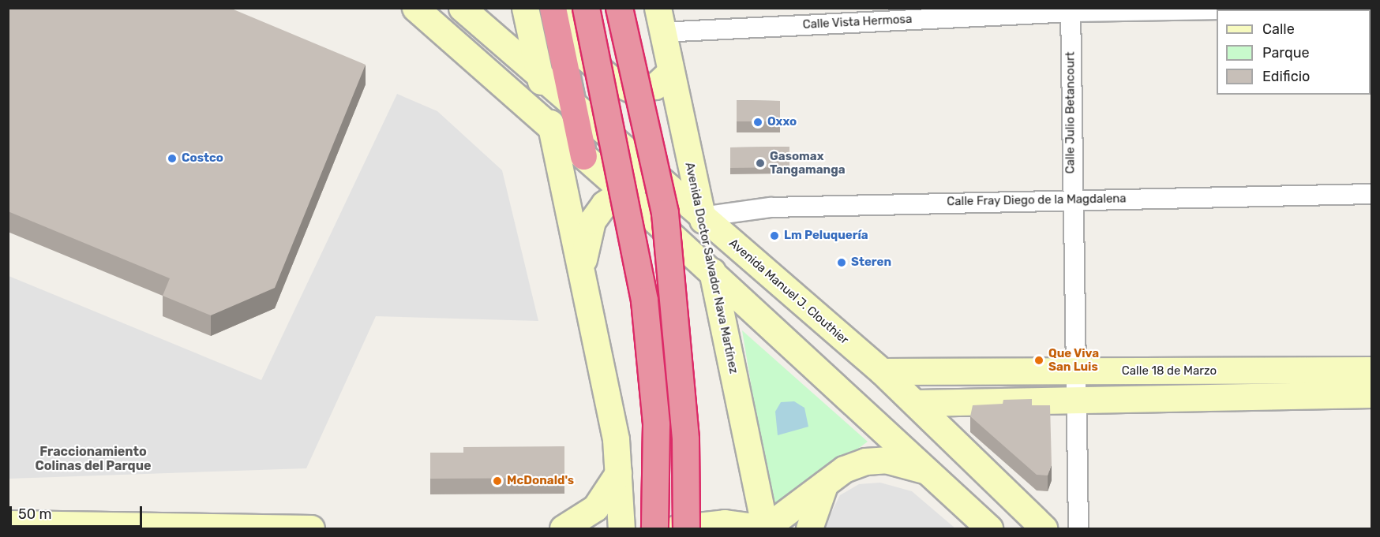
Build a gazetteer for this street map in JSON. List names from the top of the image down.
{
  "streets": {
    "main road": ["Avenida Doctor Salvador Nava Martínez", "Avenida Manuel J. Clouthier", "Calle 18 de Marzo"],
    "street": ["Calle Vista Hermosa", "Calle Julio Betancourt", "Calle Fray Diego de la Magdalena"]
  },
  "crossings": [
    ["Calle Vista Hermosa", "Calle Julio Betancourt"],
    ["Calle Vista Hermosa", "Avenida Doctor Salvador Nava Martínez"],
    ["Calle Julio Betancourt", "Calle Fray Diego de la Magdalena"],
    ["Calle Julio Betancourt", "Calle 18 de Marzo"],
    ["Calle Fray Diego de la Magdalena", "Avenida Doctor Salvador Nava Martínez"],
    ["Calle Fray Diego de la Magdalena", "Avenida Manuel J. Clouthier"],
    ["Avenida Doctor Salvador Nava Martínez", "Avenida Manuel J. Clouthier"],
    ["Avenida Manuel J. Clouthier", "Calle 18 de Marzo"]
  ],
  "districts": ["Fraccionamiento Colinas del Parque"],
  "places": [
    "Oxxo",
    "Costco",
    "Gasomax Tangamanga",
    "Lm Peluquería",
    "Steren",
    "Que Viva San Luis",
    "McDonald's"
  ],
  "legend": ["Calle", "Parque", "Edificio"],
  "scale_bar": "50 m"
}
